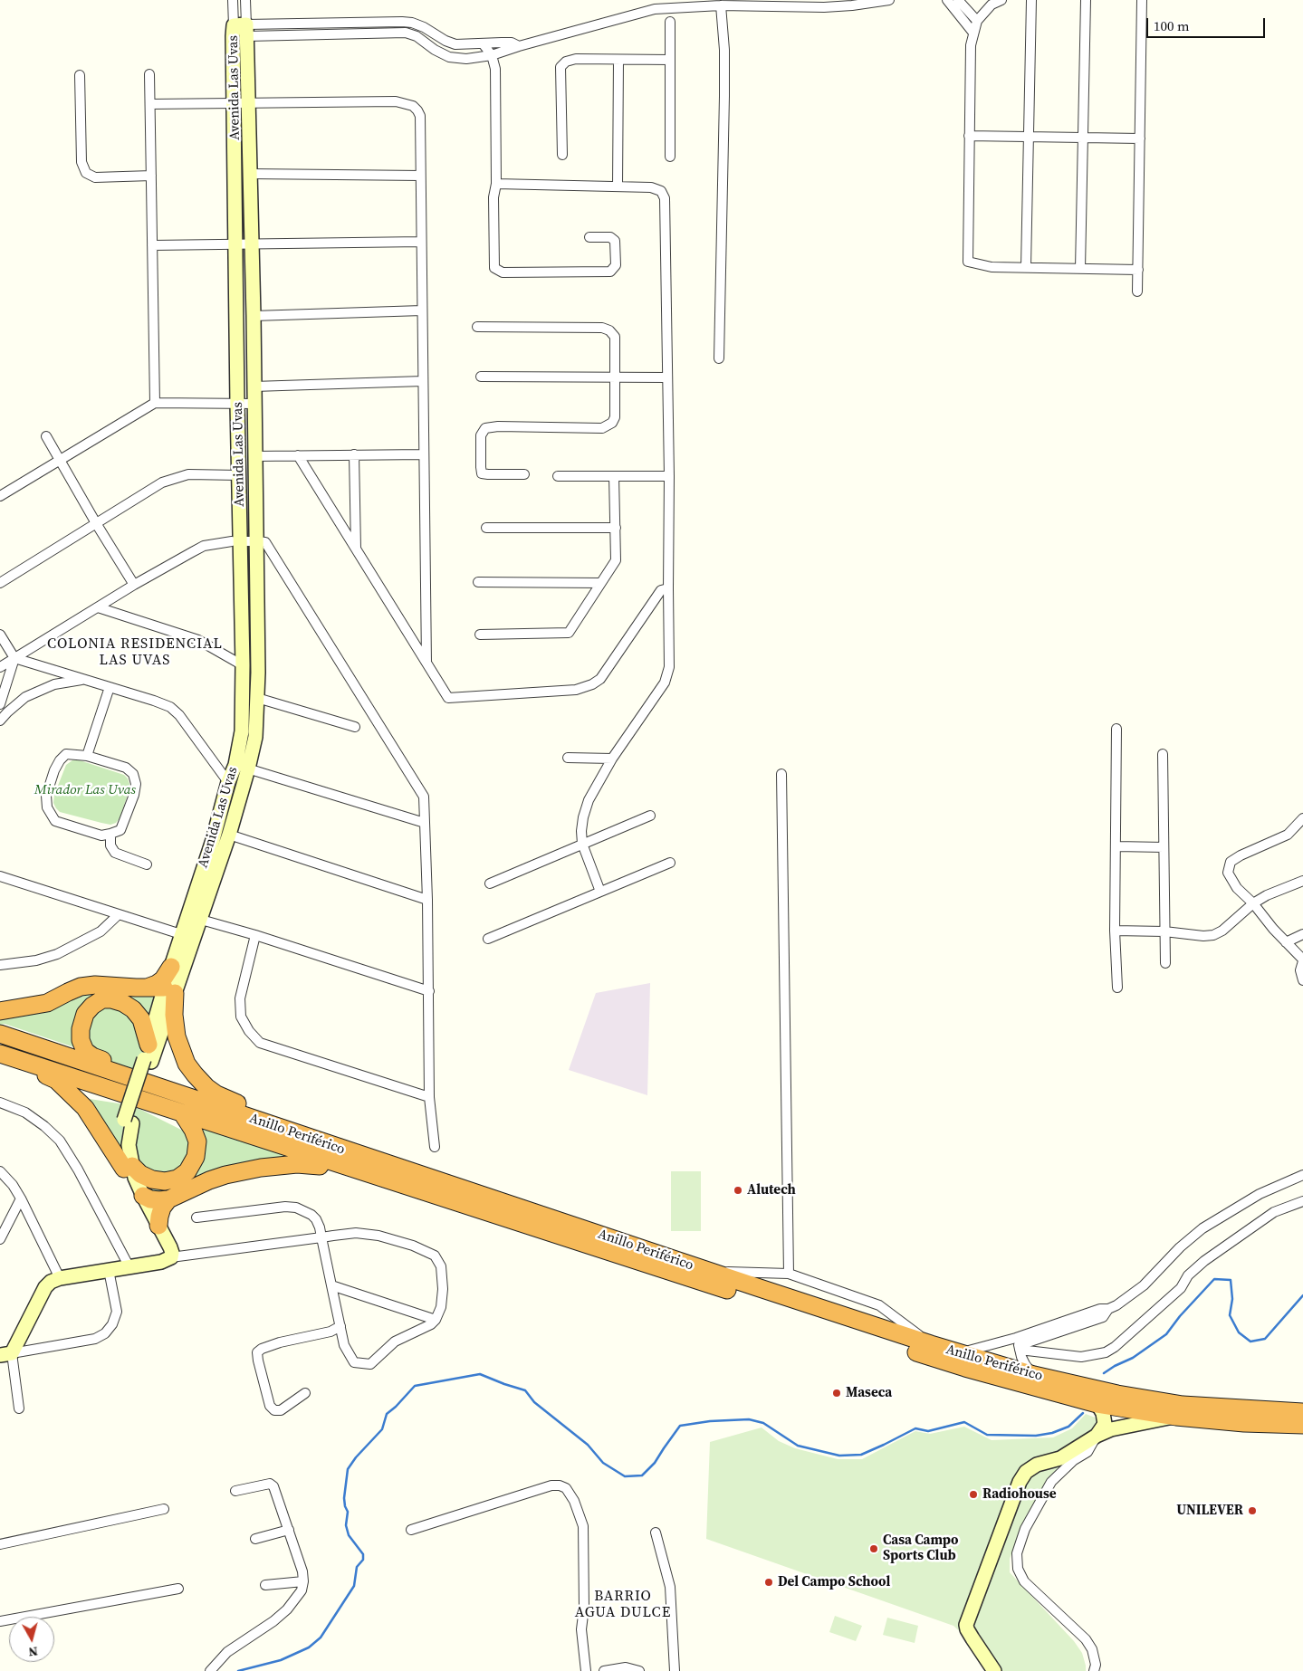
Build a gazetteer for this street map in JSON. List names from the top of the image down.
{
  "streets": {
    "highway": ["Anillo Periférico"],
    "street": ["Avenida Las Uvas"]
  },
  "districts": ["COLONIA RESIDENCIAL LAS UVAS", "BARRIO AGUA DULCE"],
  "parks": ["Mirador Las Uvas"],
  "places": [
    "Alutech",
    "Maseca",
    "Radiohouse",
    "UNILEVER",
    "Casa Campo Sports Club",
    "Del Campo School"
  ],
  "scale_bar": "100 m",
  "north": "bottom"
}
